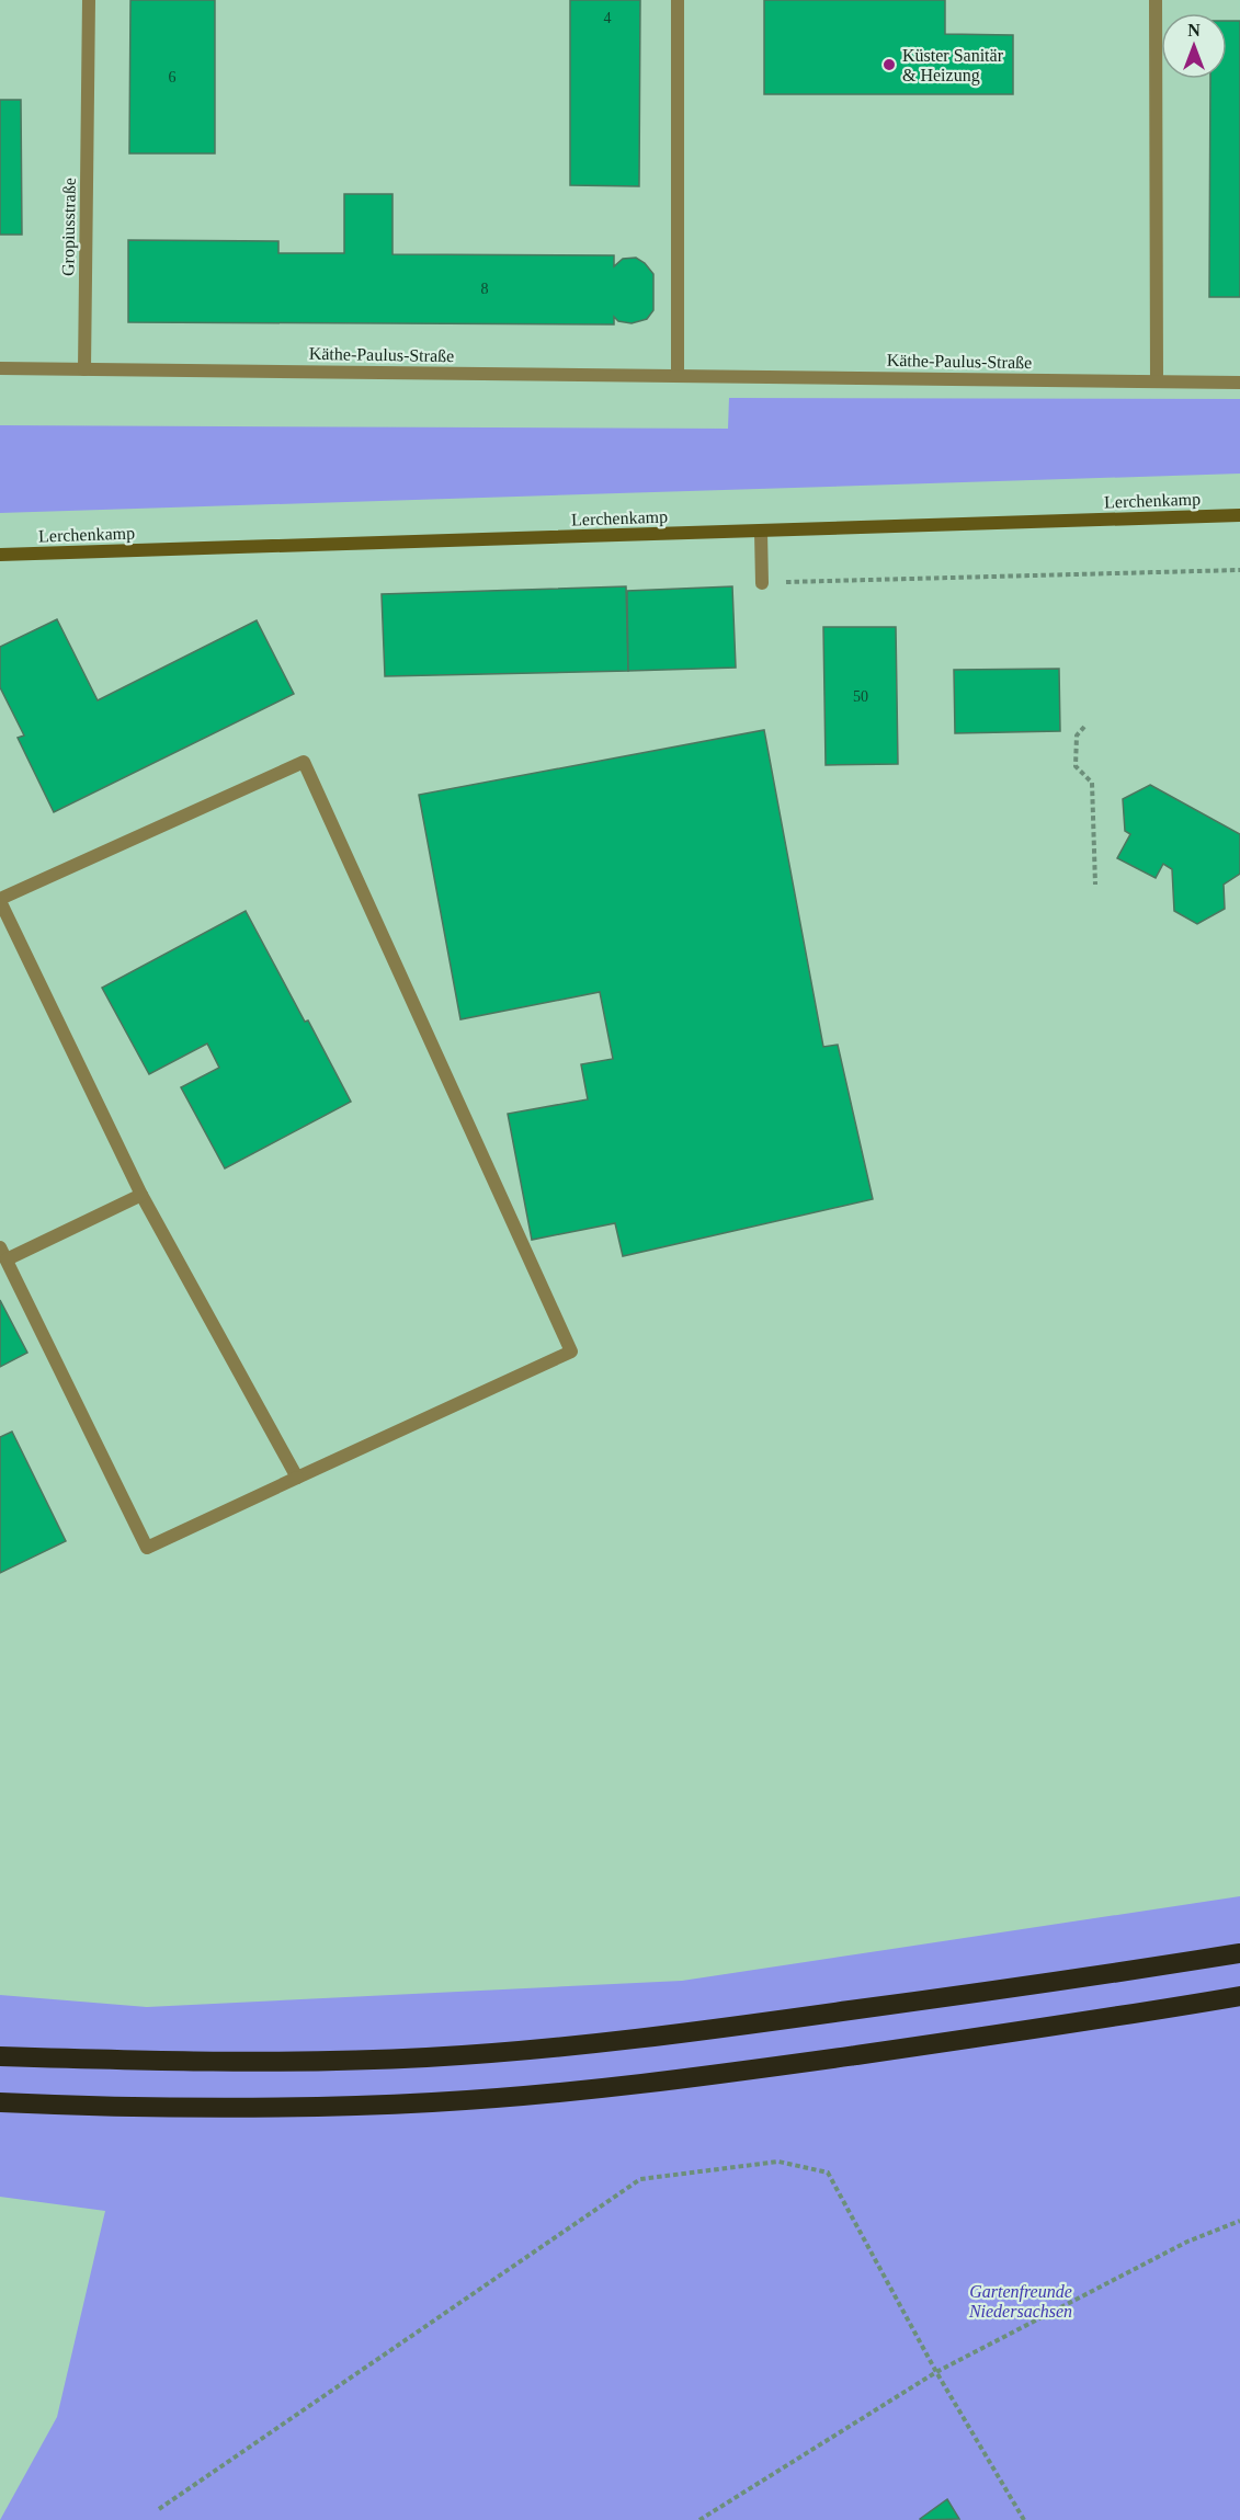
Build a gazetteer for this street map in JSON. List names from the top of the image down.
{
  "streets": {
    "street": ["Gropiusstraße", "Käthe-Paulus-Straße", "Lerchenkamp"]
  },
  "crossings": [
    ["Gropiusstraße", "Käthe-Paulus-Straße"]
  ],
  "parks": ["Gartenfreunde Niedersachsen"],
  "places": ["Küster Sanitär & Heizung"],
  "house_numbers": [
    "4",
    "6",
    "8",
    "50"
  ],
  "north": "top"
}
